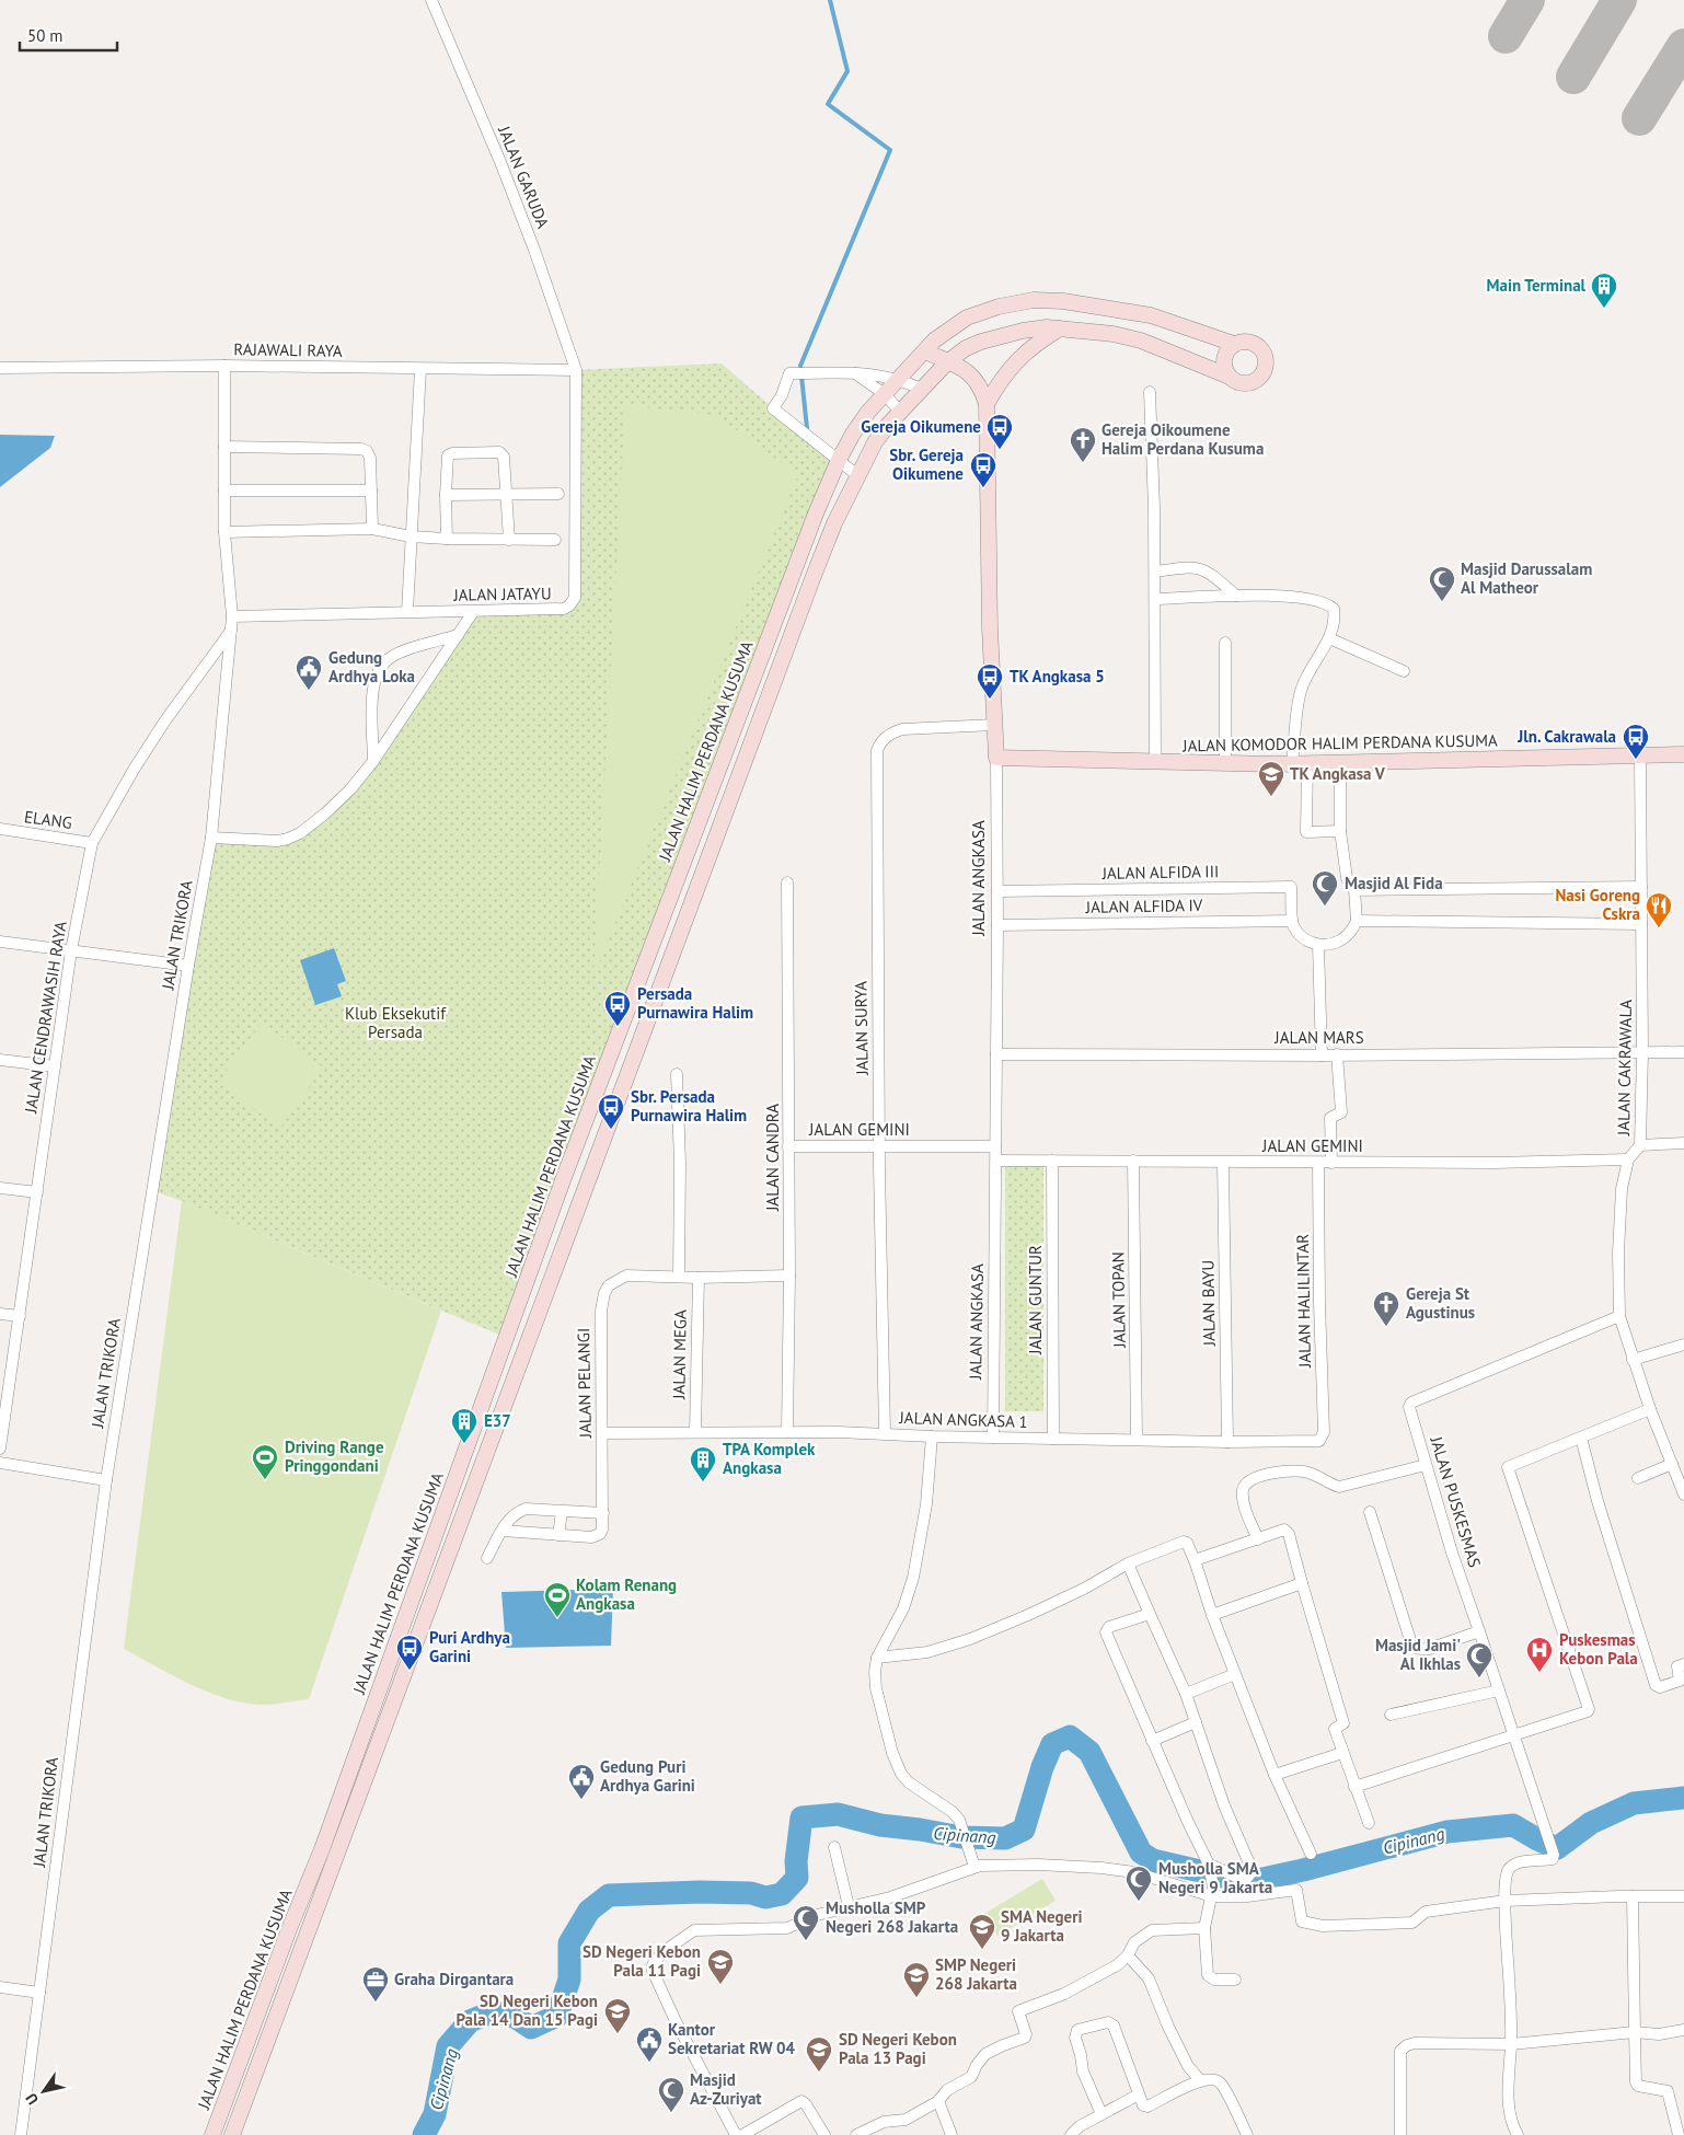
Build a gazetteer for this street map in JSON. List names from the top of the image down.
{
  "streets": {
    "street": [
      "JALAN GARUDA",
      "RAJAWALI RAYA",
      "JALAN JATAYU",
      "JALAN KOMODOR HALIM PERDANA KUSUMA",
      "JALAN HALIM PERDANA KUSUMA",
      "ELANG",
      "JALAN ALFIDA III",
      "JALAN ANGKASA",
      "JALAN ALFIDA IV",
      "JALAN TRIKORA",
      "JALAN CENDRAWASIH RAYA",
      "JALAN SURYA",
      "JALAN MARS",
      "JALAN CAKRAWALA",
      "JALAN GEMINI",
      "JALAN CANDRA",
      "JALAN GUNTUR",
      "JALAN TOPAN",
      "JALAN HALILINTAR",
      "JALAN BAYU",
      "JALAN MEGA",
      "JALAN PELANGI",
      "JALAN ANGKASA 1",
      "JALAN PUSKESMAS"
    ]
  },
  "crossings": [
    ["JALAN GARUDA", "RAJAWALI RAYA"],
    ["JALAN GARUDA", "JALAN JATAYU"],
    ["RAJAWALI RAYA", "JALAN JATAYU"],
    ["RAJAWALI RAYA", "JALAN TRIKORA"],
    ["JALAN JATAYU", "JALAN TRIKORA"],
    ["JALAN KOMODOR HALIM PERDANA KUSUMA", "JALAN ANGKASA"],
    ["JALAN KOMODOR HALIM PERDANA KUSUMA", "JALAN CAKRAWALA"],
    ["JALAN HALIM PERDANA KUSUMA", "JALAN ANGKASA"],
    ["ELANG", "JALAN CENDRAWASIH RAYA"],
    ["JALAN ALFIDA III", "JALAN ANGKASA"],
    ["JALAN ALFIDA III", "JALAN ALFIDA IV"],
    ["JALAN ANGKASA", "JALAN ALFIDA IV"],
    ["JALAN ANGKASA", "JALAN SURYA"],
    ["JALAN ANGKASA", "JALAN MARS"],
    ["JALAN ANGKASA", "JALAN GEMINI"],
    ["JALAN ANGKASA", "JALAN ANGKASA 1"],
    ["JALAN TRIKORA", "JALAN CENDRAWASIH RAYA"],
    ["JALAN SURYA", "JALAN GEMINI"],
    ["JALAN SURYA", "JALAN ANGKASA 1"],
    ["JALAN MARS", "JALAN CAKRAWALA"],
    ["JALAN CAKRAWALA", "JALAN GEMINI"],
    ["JALAN CAKRAWALA", "JALAN PUSKESMAS"],
    ["JALAN GEMINI", "JALAN CANDRA"],
    ["JALAN GEMINI", "JALAN GUNTUR"],
    ["JALAN GEMINI", "JALAN TOPAN"],
    ["JALAN GEMINI", "JALAN HALILINTAR"],
    ["JALAN GEMINI", "JALAN BAYU"],
    ["JALAN CANDRA", "JALAN PELANGI"],
    ["JALAN CANDRA", "JALAN ANGKASA 1"],
    ["JALAN GUNTUR", "JALAN ANGKASA 1"],
    ["JALAN TOPAN", "JALAN ANGKASA 1"],
    ["JALAN HALILINTAR", "JALAN ANGKASA 1"],
    ["JALAN BAYU", "JALAN ANGKASA 1"],
    ["JALAN MEGA", "JALAN PELANGI"],
    ["JALAN MEGA", "JALAN ANGKASA 1"],
    ["JALAN PELANGI", "JALAN ANGKASA 1"]
  ],
  "water": ["Cipinang"],
  "parks": ["Klub Eksekutif Persada"],
  "places": {
    "building": ["Main Terminal", "E37", "TPA Komplek Angkasa"],
    "bus stop": [
      "Gereja Oikumene",
      "Sbr. Gereja Oikumene",
      "TK Angkasa 5",
      "Jln. Cakrawala",
      "Persada Purnawira Halim",
      "Sbr. Persada Purnawira Halim",
      "Puri Ardhya Garini"
    ],
    "church": ["Gereja Oikoumene Halim Perdana Kusuma", "Gereja St Agustinus"],
    "mosque": [
      "Masjid Darussalam Al Matheor",
      "Masjid Al Fida",
      "Masjid Jami' Al Ikhlas",
      "Musholla SMA Negeri 9 Jakarta",
      "Musholla SMP Negeri 268 Jakarta",
      "Masjid Az-Zuriyat"
    ],
    "public building": ["Gedung Ardhya Loka", "Gedung Puri Ardhya Garini", "Kantor Sekretariat RW 04"],
    "school or university": [
      "TK Angkasa V",
      "SMA Negeri 9 Jakarta",
      "SD Negeri Kebon Pala 11 Pagi",
      "SMP Negeri 268 Jakarta",
      "SD Negeri Kebon Pala 14 Dan 15 Pagi",
      "SD Negeri Kebon Pala 13 Pagi"
    ],
    "restaurant": ["Nasi Goreng Cskra"],
    "sports": ["Driving Range Pringgondani", "Kolam Renang Angkasa"],
    "hospital": ["Puskesmas Kebon Pala"],
    "office": ["Graha Dirgantara"]
  },
  "scale_bar": "50 m",
  "north": "bottom left"
}
